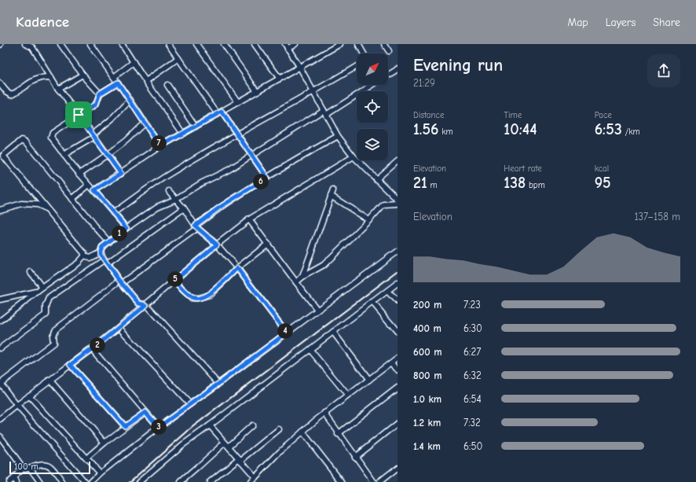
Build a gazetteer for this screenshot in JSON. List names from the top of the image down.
{
  "scale_bar": "100 m",
  "north": "top right",
  "page": {
    "header": "Kadence",
    "nav": ["Map", "Layers", "Share"],
    "heading": ["Evening run", "21:29"],
    "stats": [
      ["Distance", "1.56 km"],
      ["Time", "10:44"],
      ["Pace", "6:53 /km"],
      ["Elevation", "21 m"],
      ["Heart rate", "138 bpm"],
      ["kcal", "95"]
    ],
    "pins": [
      "7",
      "6",
      "1",
      "5",
      "4",
      "2",
      "3"
    ],
    "chart": ["Elevation", "137–158 m"],
    "list": [
      {
        "name": "200 m",
        "note": "7:23"
      },
      {
        "name": "400 m",
        "note": "6:30"
      },
      {
        "name": "600 m",
        "note": "6:27"
      },
      {
        "name": "800 m",
        "note": "6:32"
      },
      {
        "name": "1.0 km",
        "note": "6:54"
      },
      {
        "name": "1.2 km",
        "note": "7:32"
      },
      {
        "name": "1.4 km",
        "note": "6:50"
      }
    ],
    "scale": "100 m"
  }
}
